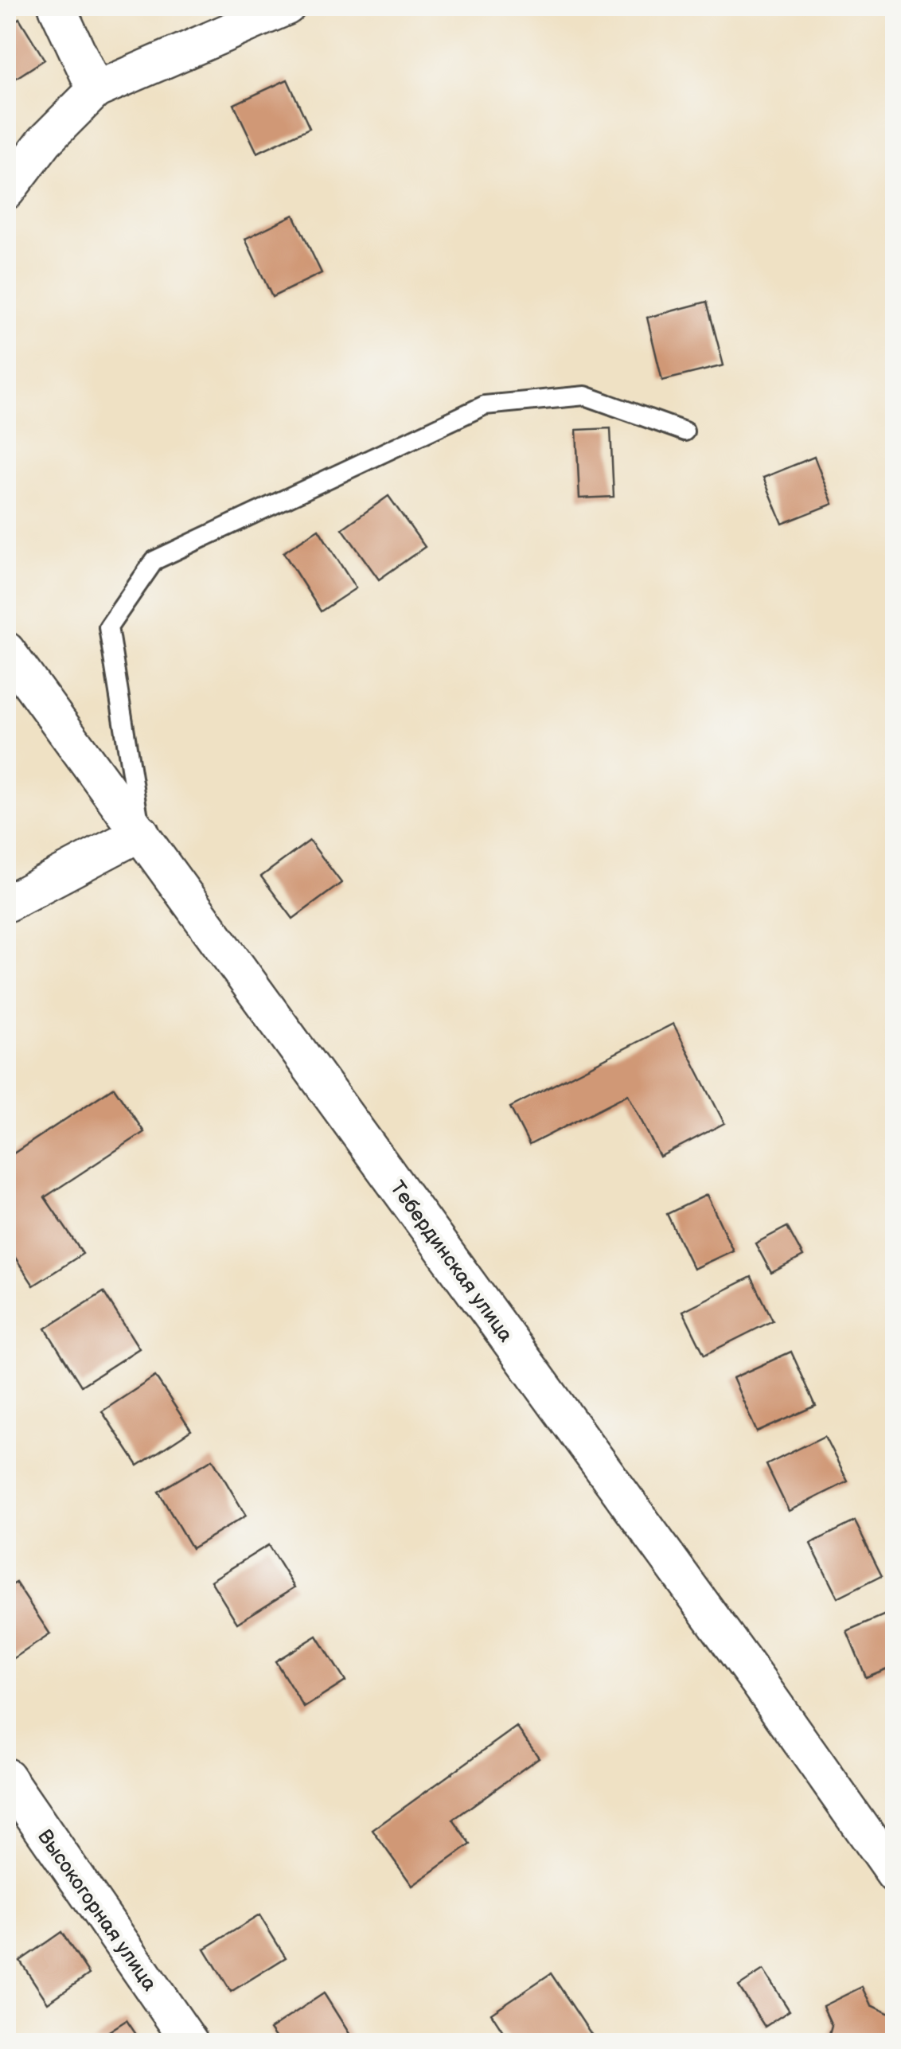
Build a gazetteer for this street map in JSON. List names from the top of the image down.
{
  "streets": {
    "street": ["Тебердинская улица", "Высокогорная улица"]
  }
}
